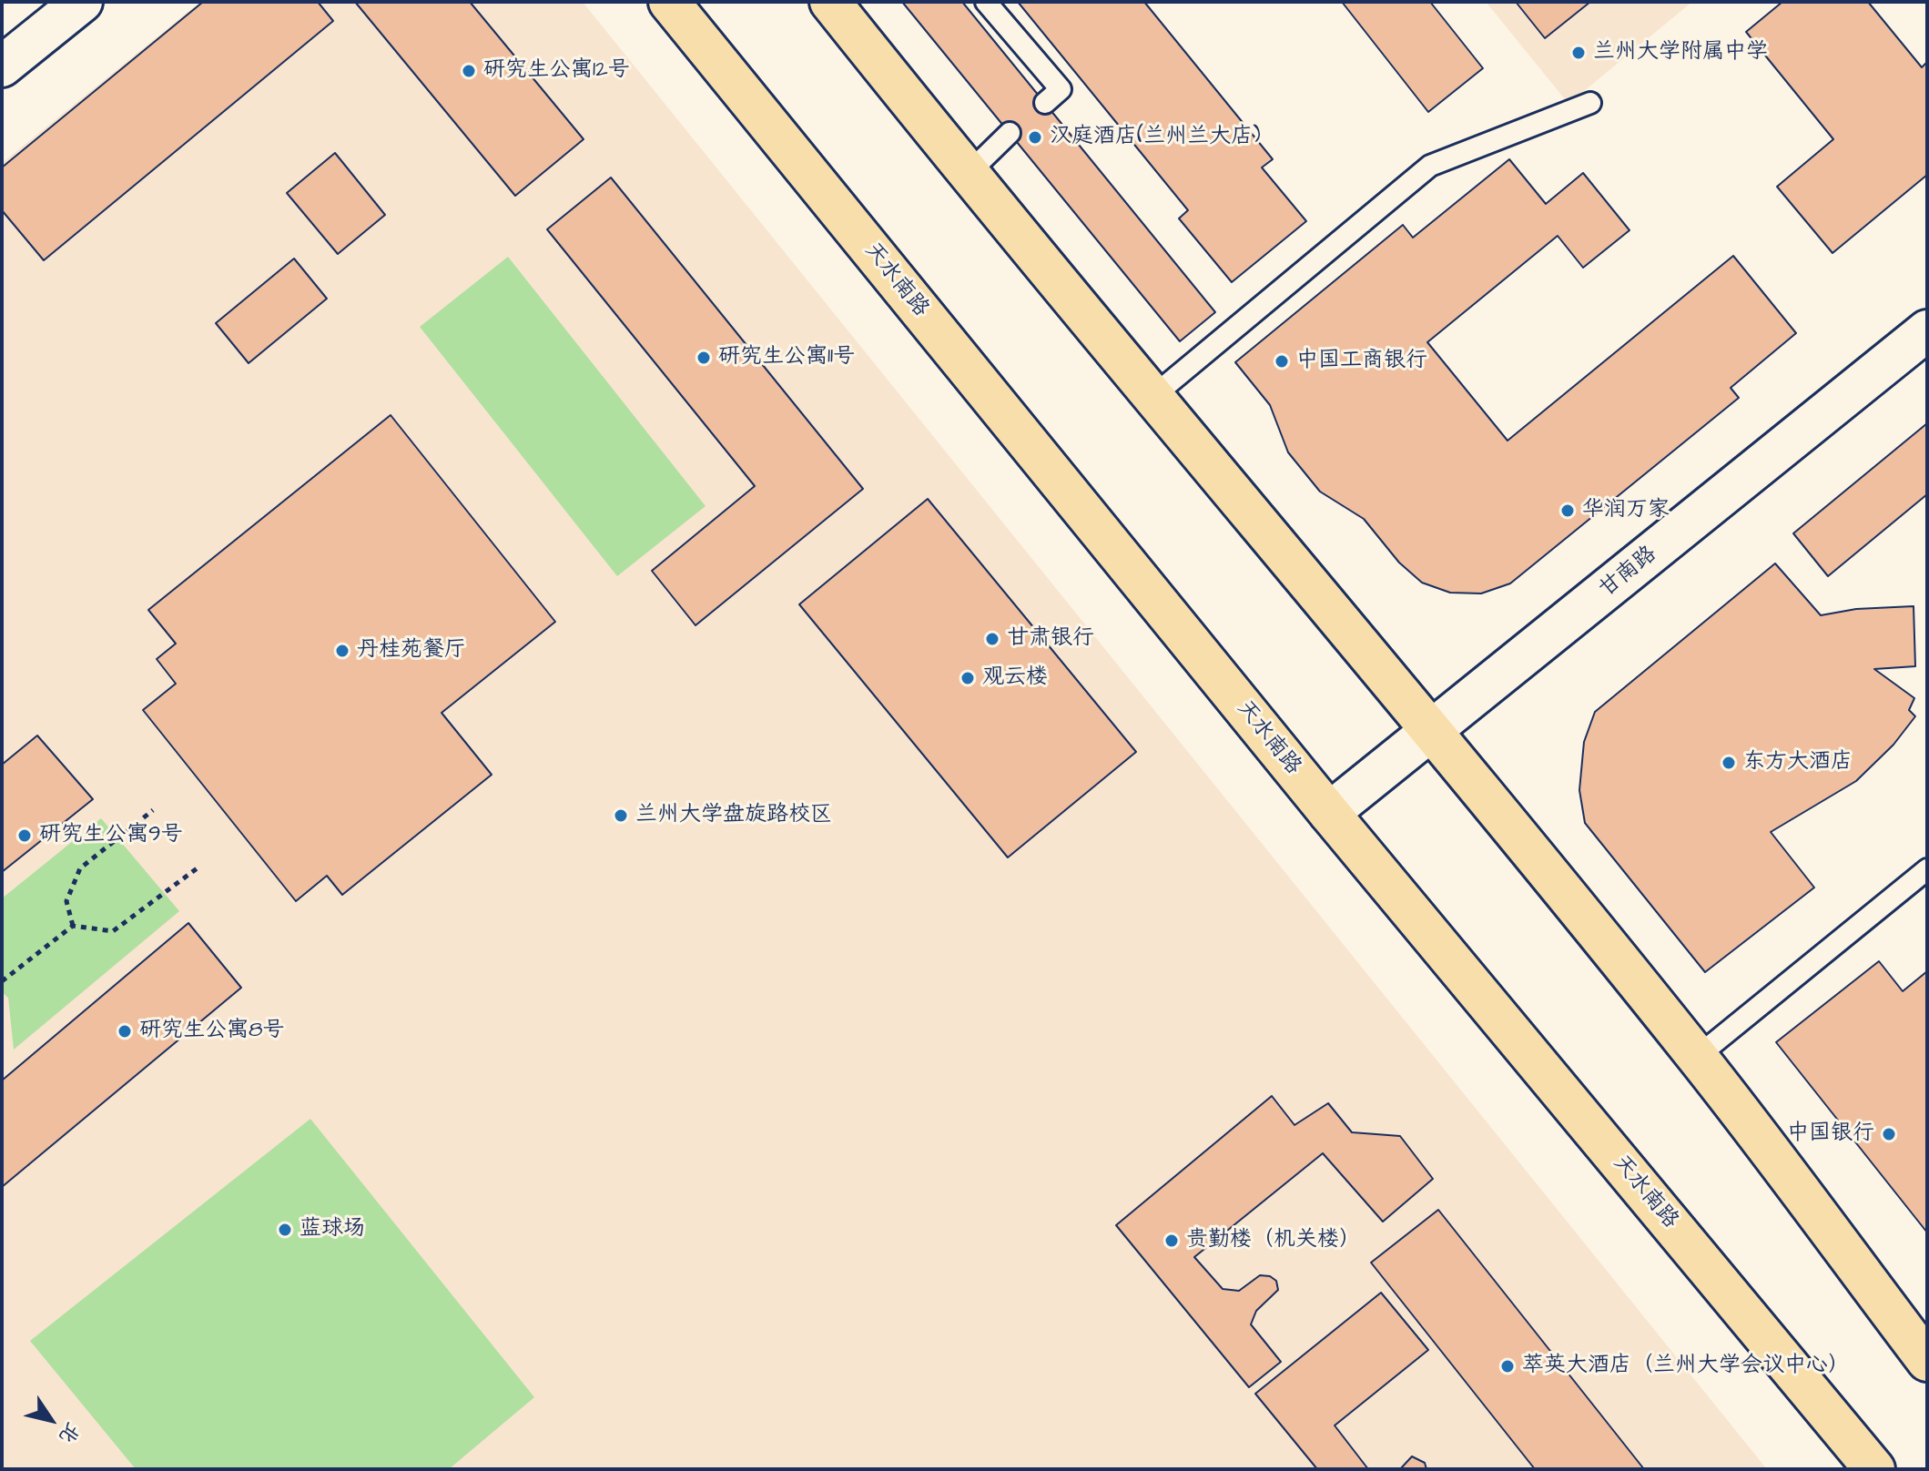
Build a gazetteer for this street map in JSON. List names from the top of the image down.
{
  "streets": {
    "main road": ["天水南路"],
    "street": ["甘南路"]
  },
  "crossings": [
    ["天水南路", "甘南路"]
  ],
  "places": [
    "兰州大学附属中学",
    "研究生公寓12号",
    "汉庭酒店(兰州兰大店)",
    "研究生公寓11号",
    "中国工商银行",
    "华润万家",
    "甘肃银行",
    "丹桂苑餐厅",
    "观云楼",
    "东方大酒店",
    "兰州大学盘旋路校区",
    "研究生公寓9号",
    "研究生公寓8号",
    "中国银行",
    "蓝球场",
    "贵勤楼（机关楼）",
    "萃英大酒店（兰州大学会议中心）"
  ],
  "north": "bottom right"
}
